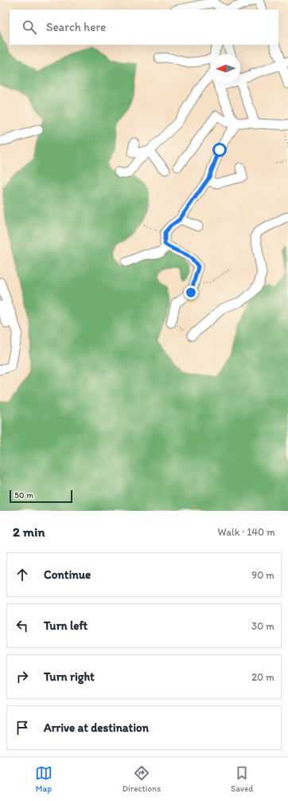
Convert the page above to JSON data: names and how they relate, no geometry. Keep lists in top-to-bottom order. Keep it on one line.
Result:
{"scale_bar":"50 m","north":"left","page":{"search":"Search here","scale":"50 m","heading":["2 min","Walk · 140 m"],"list":[["Continue","90 m"],["Turn left","30 m"],["Turn right","20 m"],"Arrive at destination"],"nav":["Map","Directions","Saved"]}}
